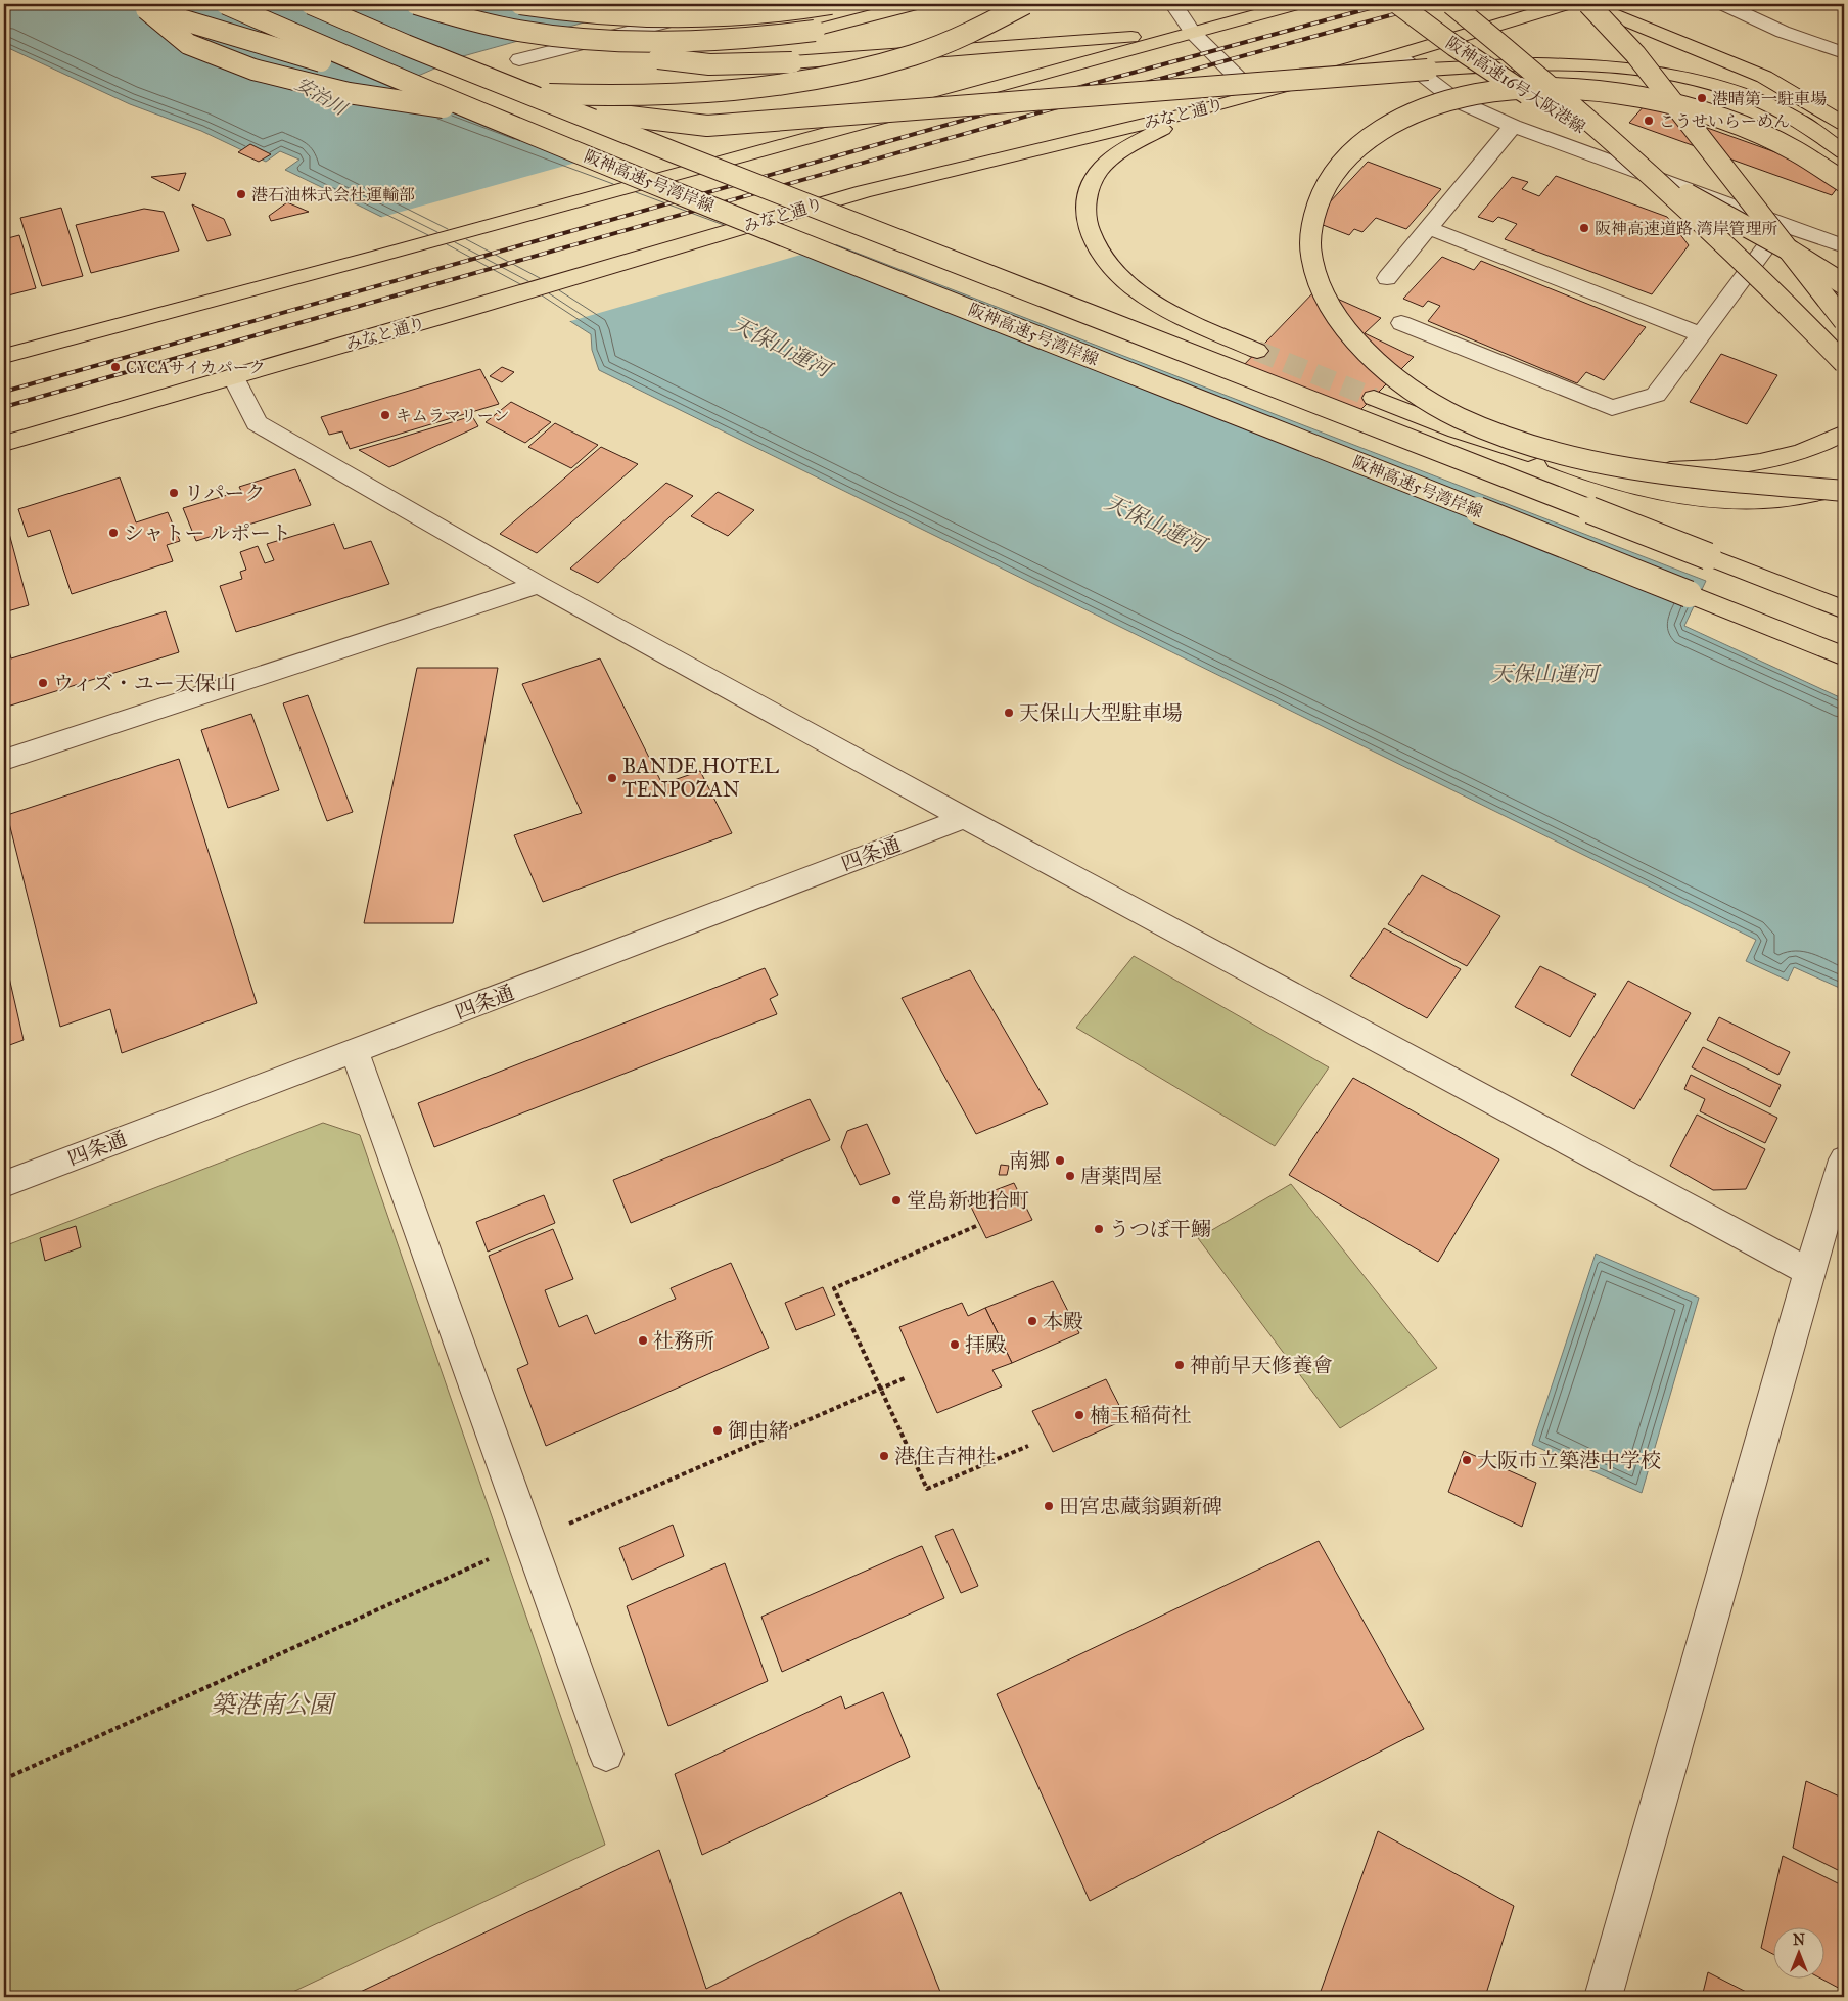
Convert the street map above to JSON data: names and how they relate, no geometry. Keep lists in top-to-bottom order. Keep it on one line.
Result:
{"streets":{"highway":["阪神高速16号大阪港線","みなと通り","阪神高速5号湾岸線"],"street":["四条通"]},"water":["安治川","天保山運河"],"parks":["築港南公園"],"places":["港晴第一駐車場","こうせいらーめん","港石油株式会社運輸部","阪神高速道路 湾岸管理所","CYCAサイカパーク","キムラマリーン","リパーク","シャトー ルポート","ウィズ・ユー天保山","天保山大型駐車場","BANDE HOTEL TENPOZAN","南郷","唐薬問屋","堂島新地拾町","うつぼ干鰯","本殿","社務所","拝殿","神前早天修養會","楠玉稲荷社","御由緒","港住吉神社","大阪市立築港中学校","田宮忠蔵翁顕新碑"],"north":"top"}
